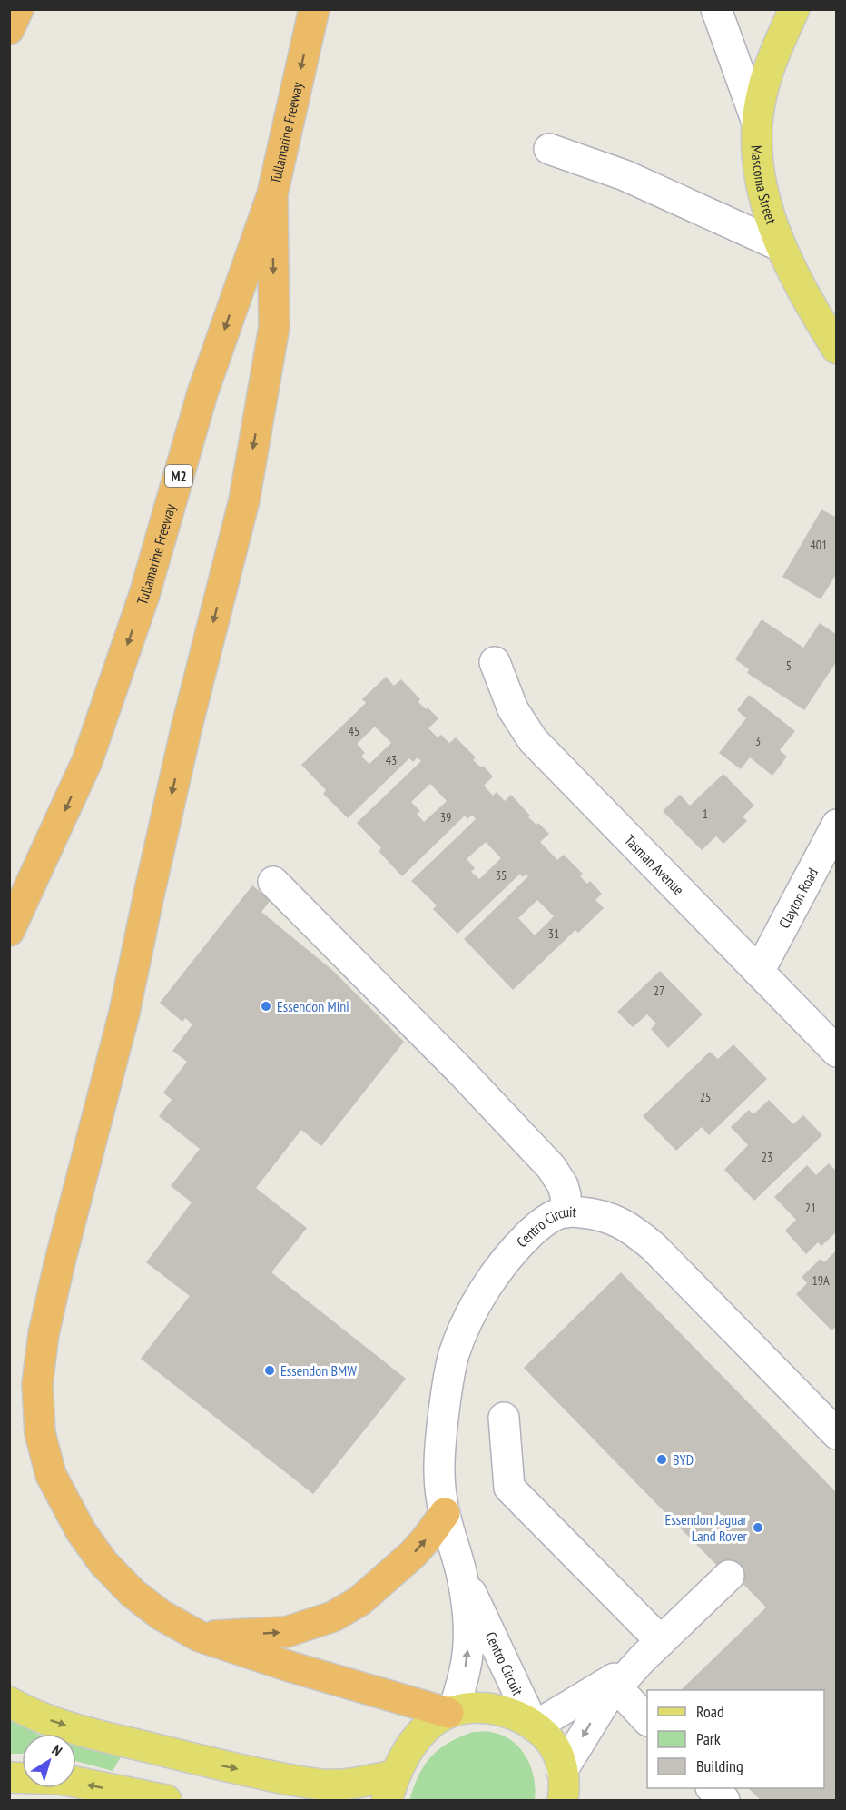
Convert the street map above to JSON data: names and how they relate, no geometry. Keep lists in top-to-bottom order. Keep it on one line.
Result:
{"streets":{"highway":["Tullamarine Freeway","M2"],"main road":["Mascoma Street"],"street":["Tasman Avenue","Clayton Road","Centro Circuit"]},"crossings":[["Tasman Avenue","Clayton Road"]],"places":["Essendon Mini","Essendon BMW","BYD","Essendon Jaguar Land Rover"],"house_numbers":["401","5","45","3","43","1","39","35","31","27","25","23","21","19A"],"legend":["Road","Park","Building"],"north":"top right"}
